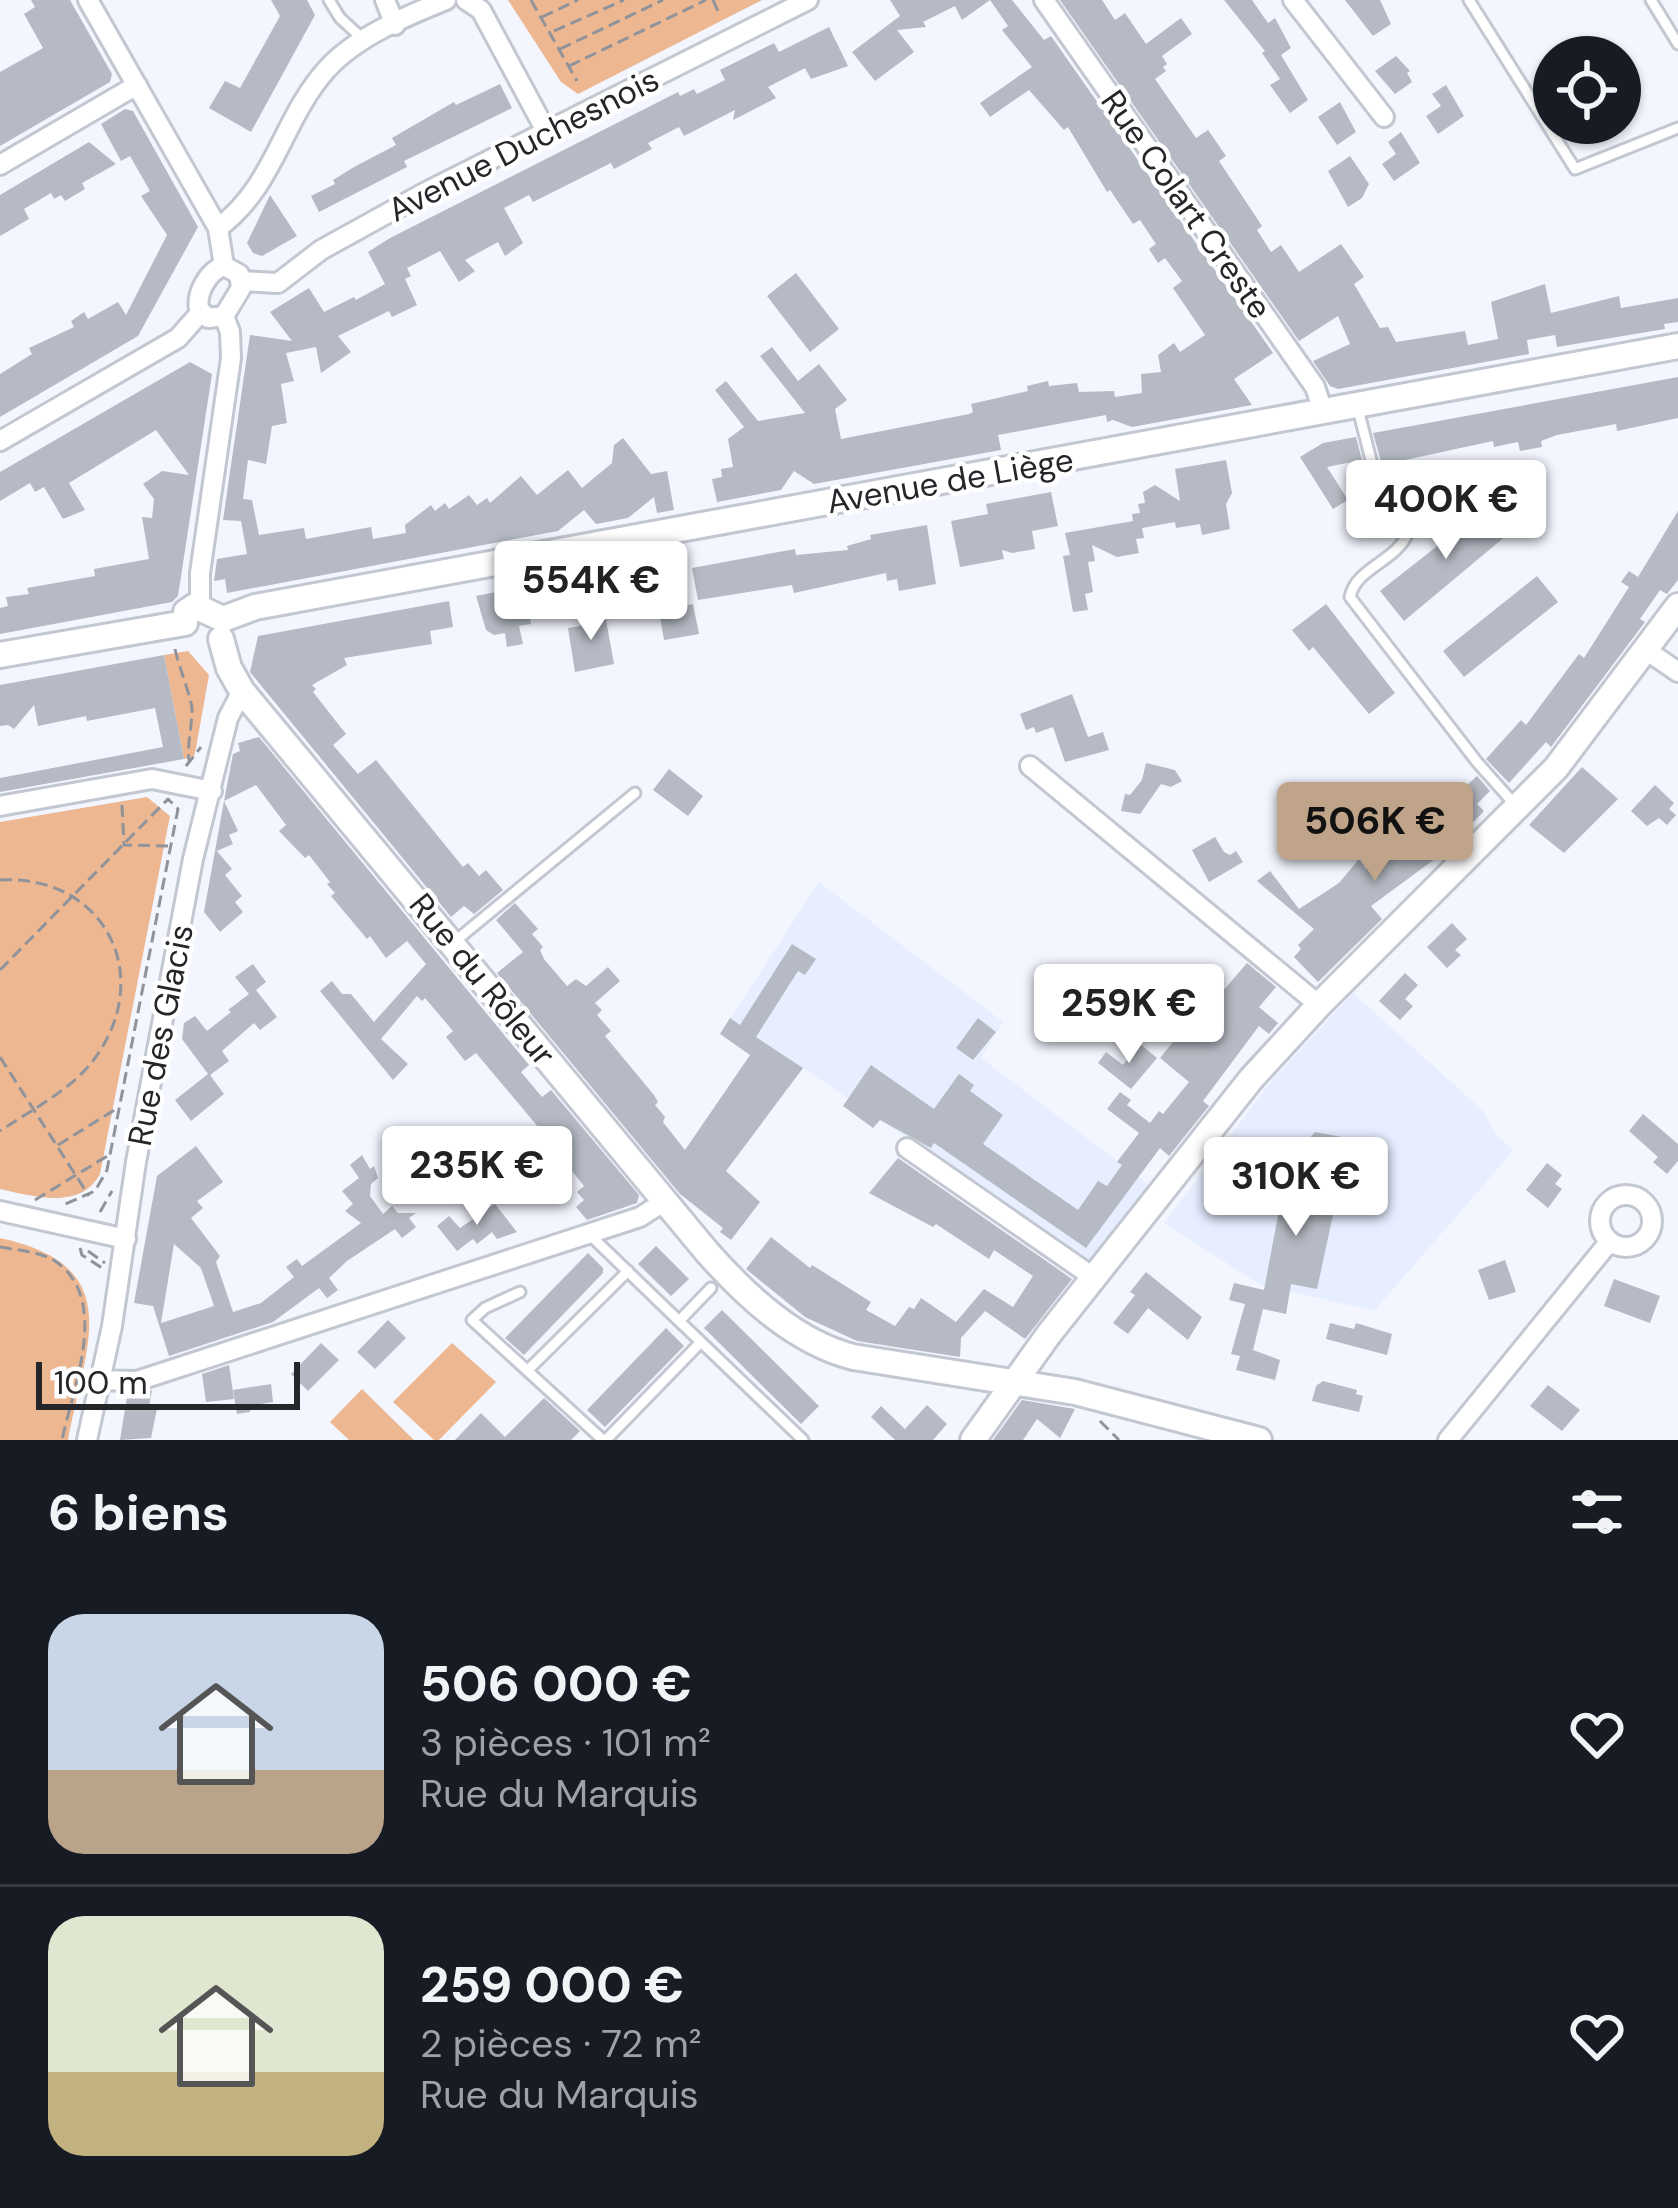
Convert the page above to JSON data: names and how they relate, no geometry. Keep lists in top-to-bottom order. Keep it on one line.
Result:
{"streets":{"main road":["Avenue de Liège","Rue du Rôleur"],"street":["Avenue Duchesnois","Rue Colart Creste","Rue des Glacis"]},"crossings":[["Rue Colart Creste","Avenue de Liège"],["Rue du Rôleur","Rue des Glacis"]],"scale_bar":"100 m","page":{"price":["400K €","554K €","506K €","259K €","235K €","310K €"],"scale":"100 m","heading":"6 biens","list":[{"name":"506 000 €","note":"3 pièces · 101 m² · Rue du Marquis"},{"name":"259 000 €","note":"2 pièces · 72 m² · Rue du Marquis"}]}}
